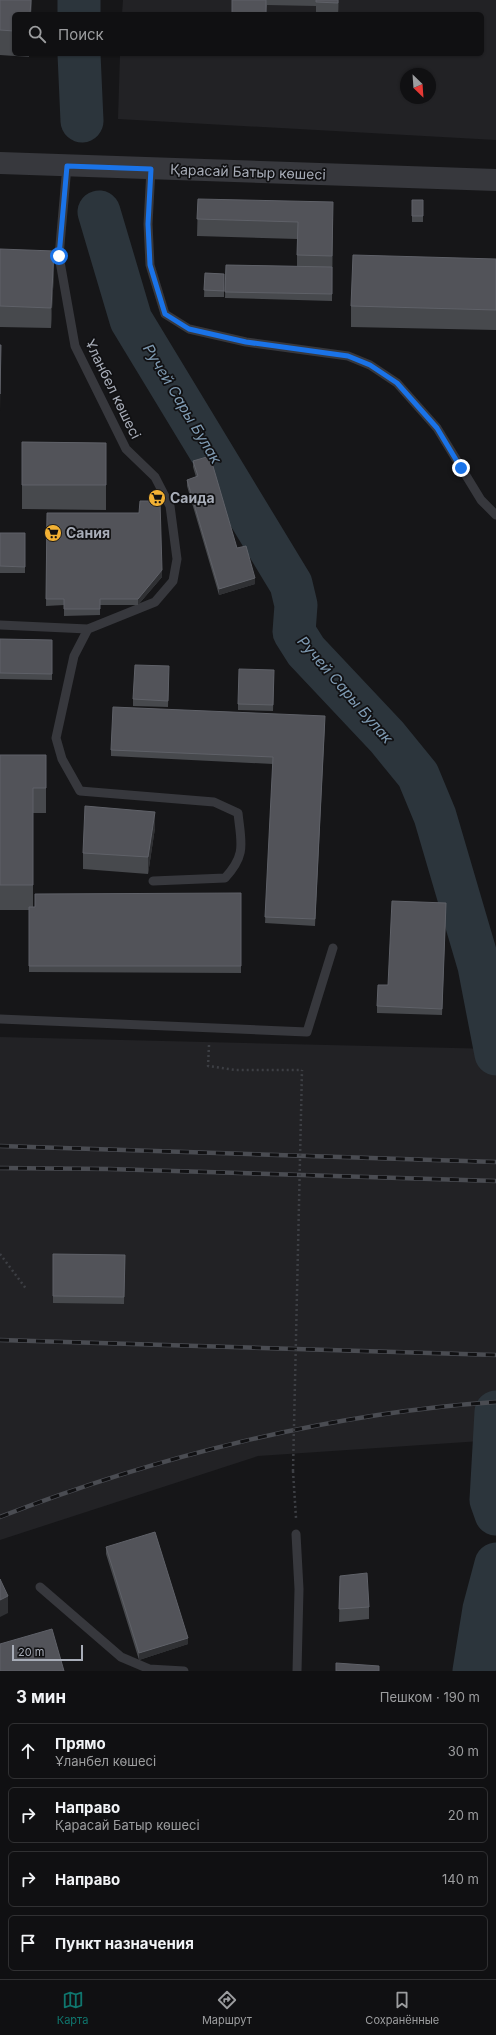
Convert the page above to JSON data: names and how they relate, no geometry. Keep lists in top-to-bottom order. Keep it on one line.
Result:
{"streets":{"street":["Қарасай Батыр көшесі"],"lane":["Ұланбел көшесі"]},"crossings":[["Қарасай Батыр көшесі","Ұланбел көшесі"]],"water":["Ручей Сары Булак"],"places":{"supermarket":["Саида","Сания"]},"scale_bar":"20 m","north":"bottom right","page":{"search":"Поиск","scale":"20 m","heading":["3 мин","Пешком · 190 m"],"list":[["Прямо","Ұланбел көшесі","30 m"],["Направо","Қарасай Батыр көшесі","20 m"],["Направо","140 m"],"Пункт назначения"],"nav":["Карта","Маршрут","Сохранённые"]}}
